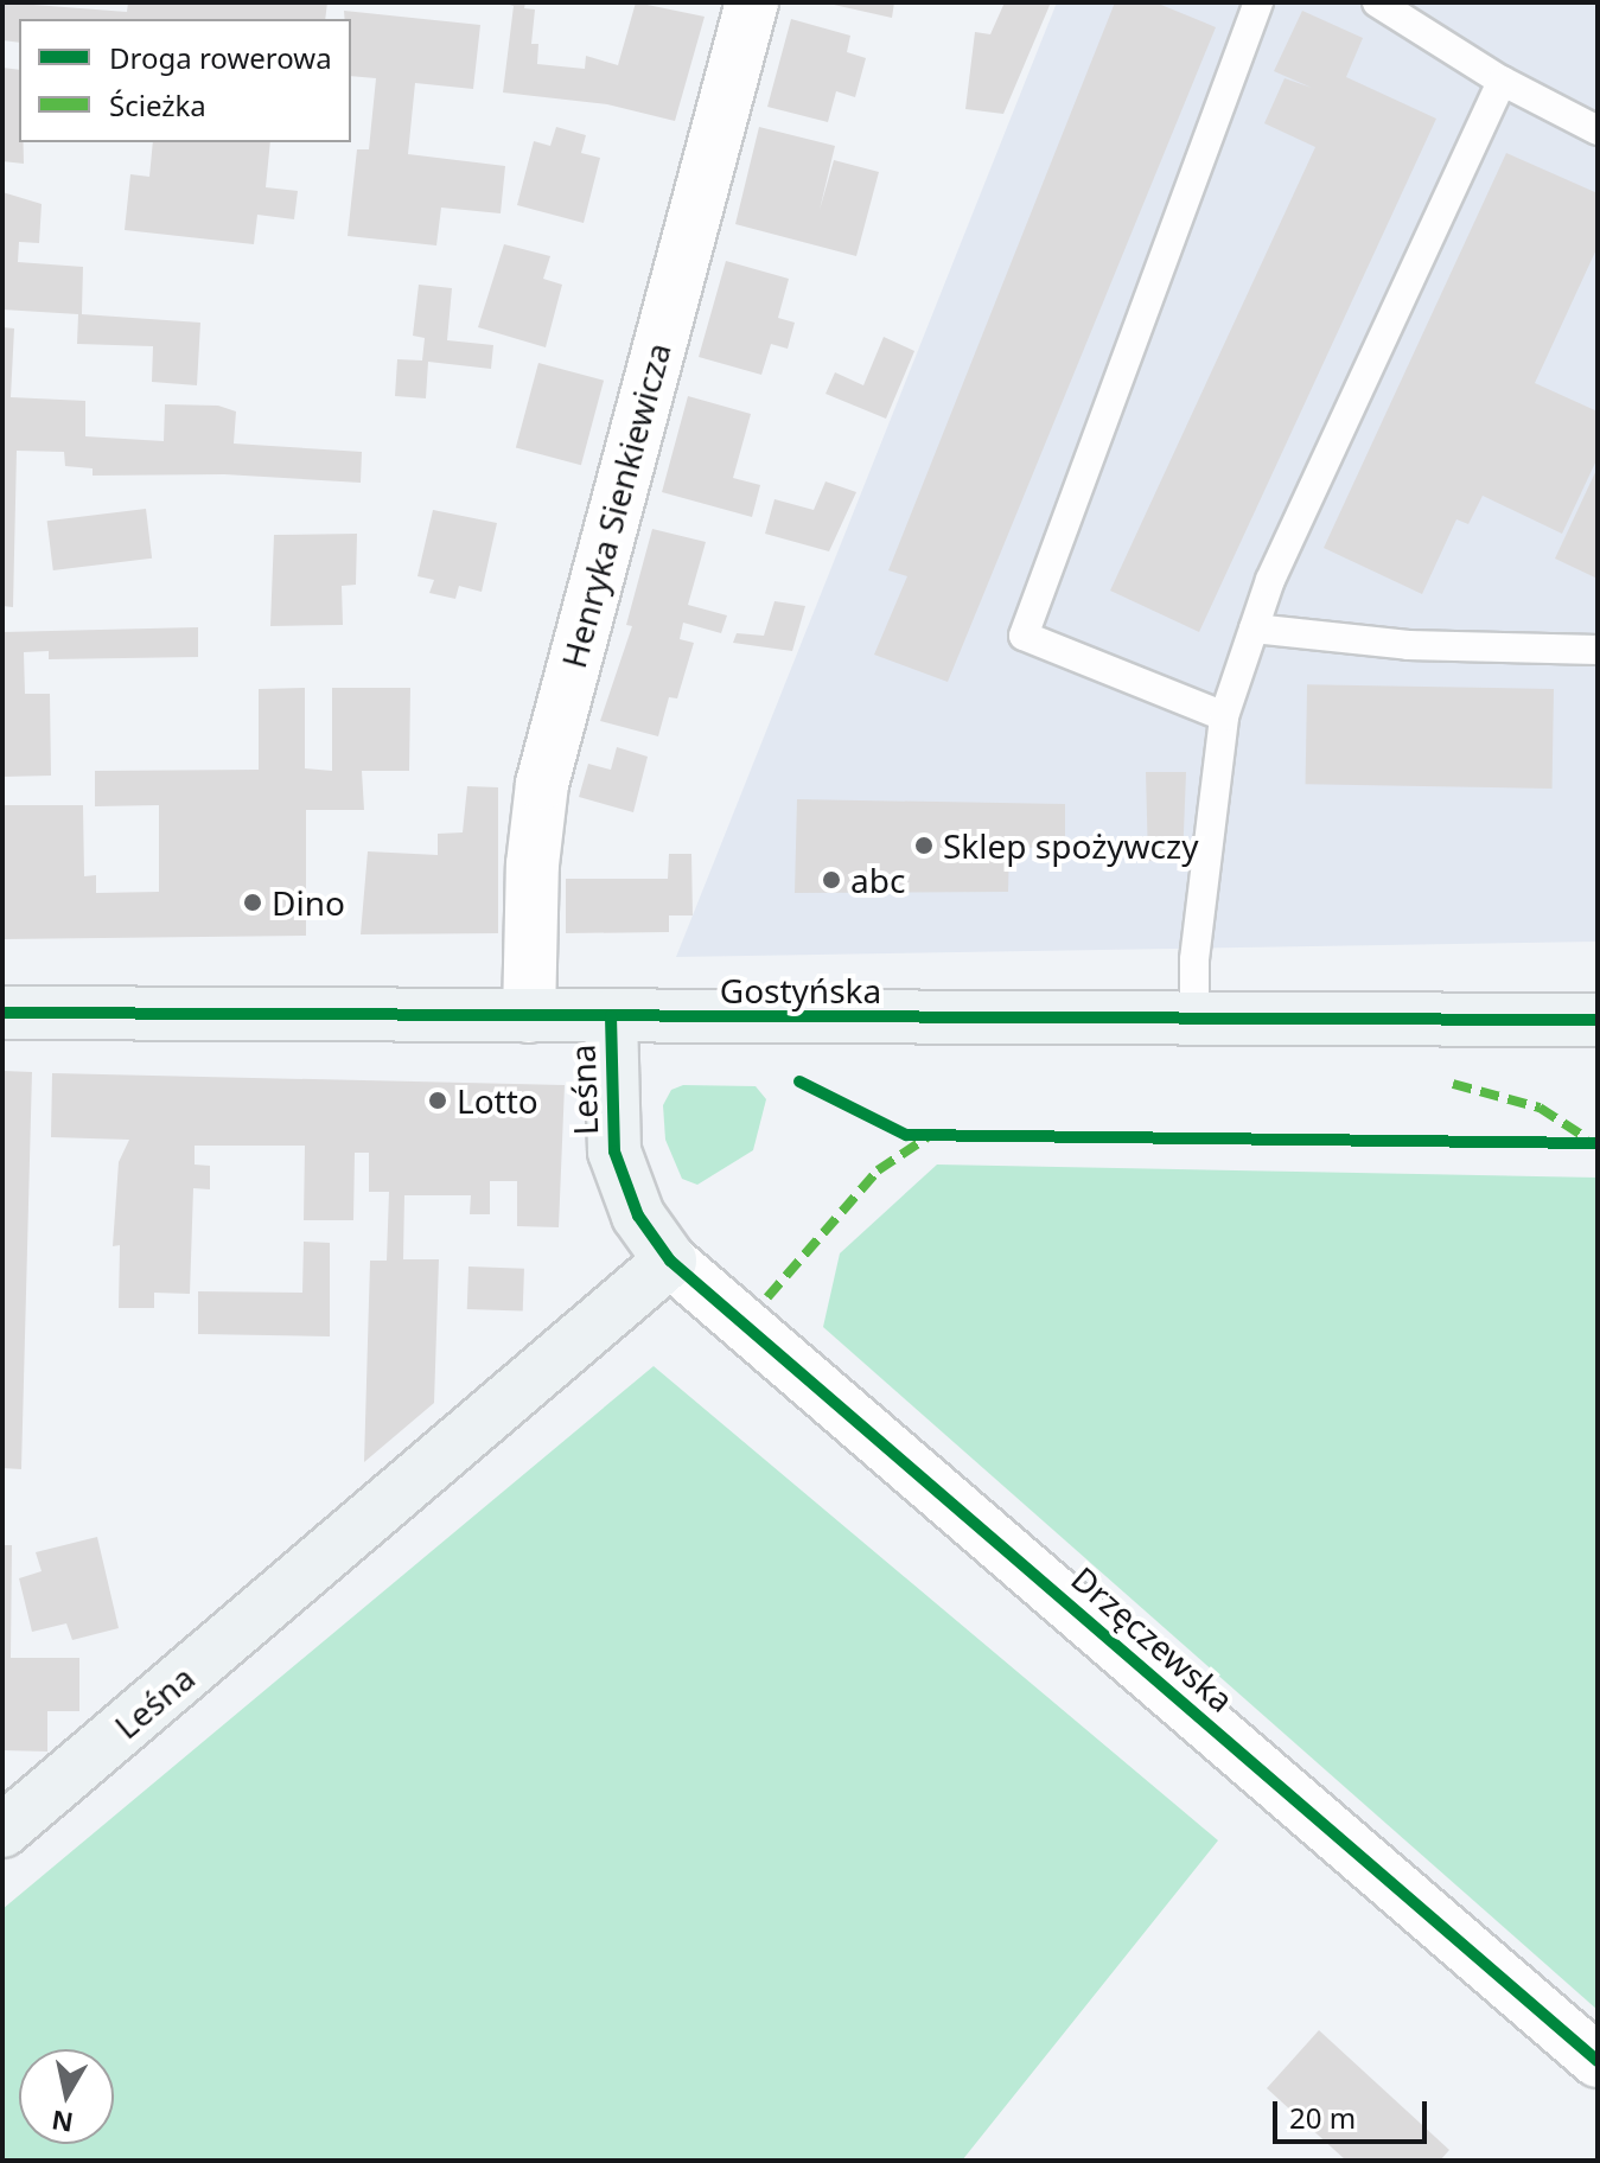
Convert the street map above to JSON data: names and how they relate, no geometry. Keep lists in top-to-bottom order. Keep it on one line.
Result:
{"streets":{"street":["Henryka Sienkiewicza","Gostyńska","Leśna","Drzęczewska"]},"crossings":[["Henryka Sienkiewicza","Gostyńska"],["Gostyńska","Leśna"],["Leśna","Drzęczewska"]],"places":["Sklep spożywczy","abc","Dino","Lotto"],"legend":["Droga rowerowa","Ścieżka"],"scale_bar":"20 m","north":"bottom"}
